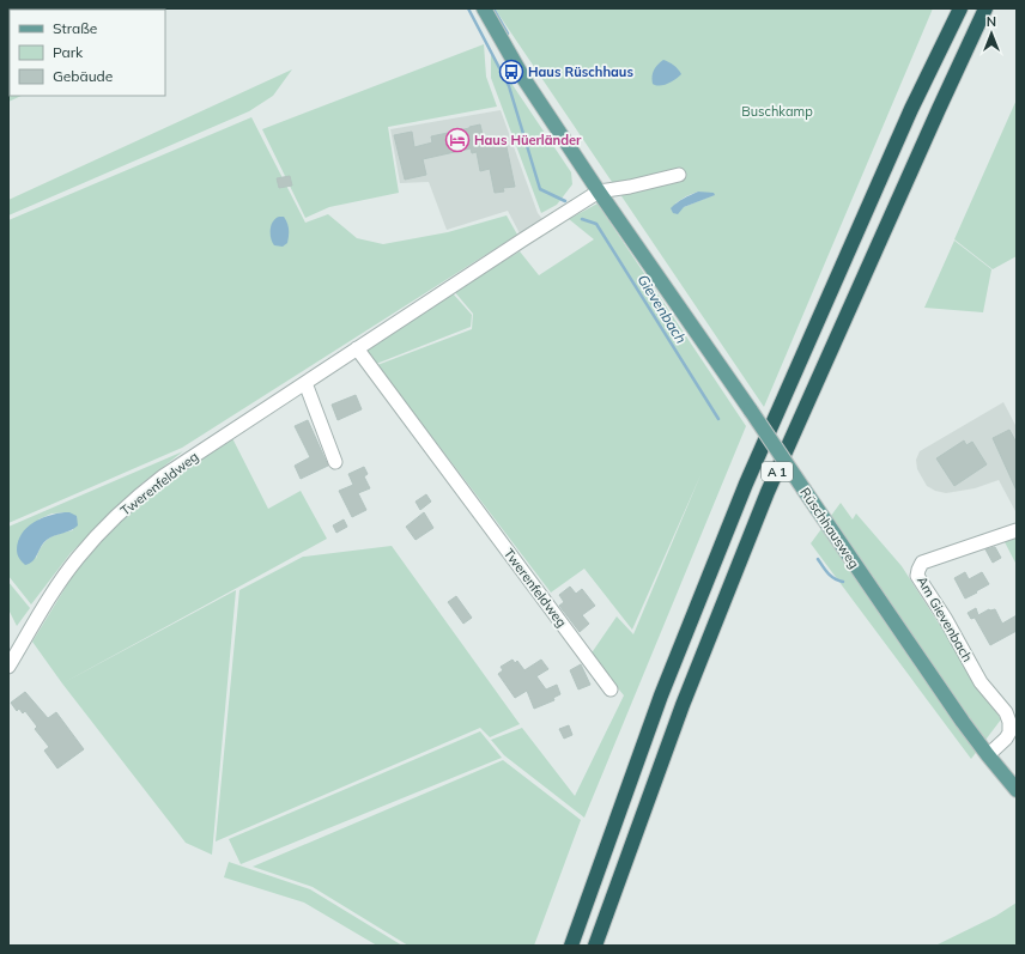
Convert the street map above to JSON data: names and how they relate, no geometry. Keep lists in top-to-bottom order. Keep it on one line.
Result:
{"streets":{"highway":["A 1"],"main road":["Rüschhausweg"],"street":["Twerenfeldweg","Am Gievenbach"]},"crossings":[["Twerenfeldweg","Rüschhausweg"],["Rüschhausweg","Am Gievenbach"]],"water":["Gievenbach"],"parks":["Buschkamp"],"places":{"bus stop":["Haus Rüschhaus"],"hotel":["Haus Hüerländer"]},"legend":["Straße","Park","Gebäude"],"north":"top"}
